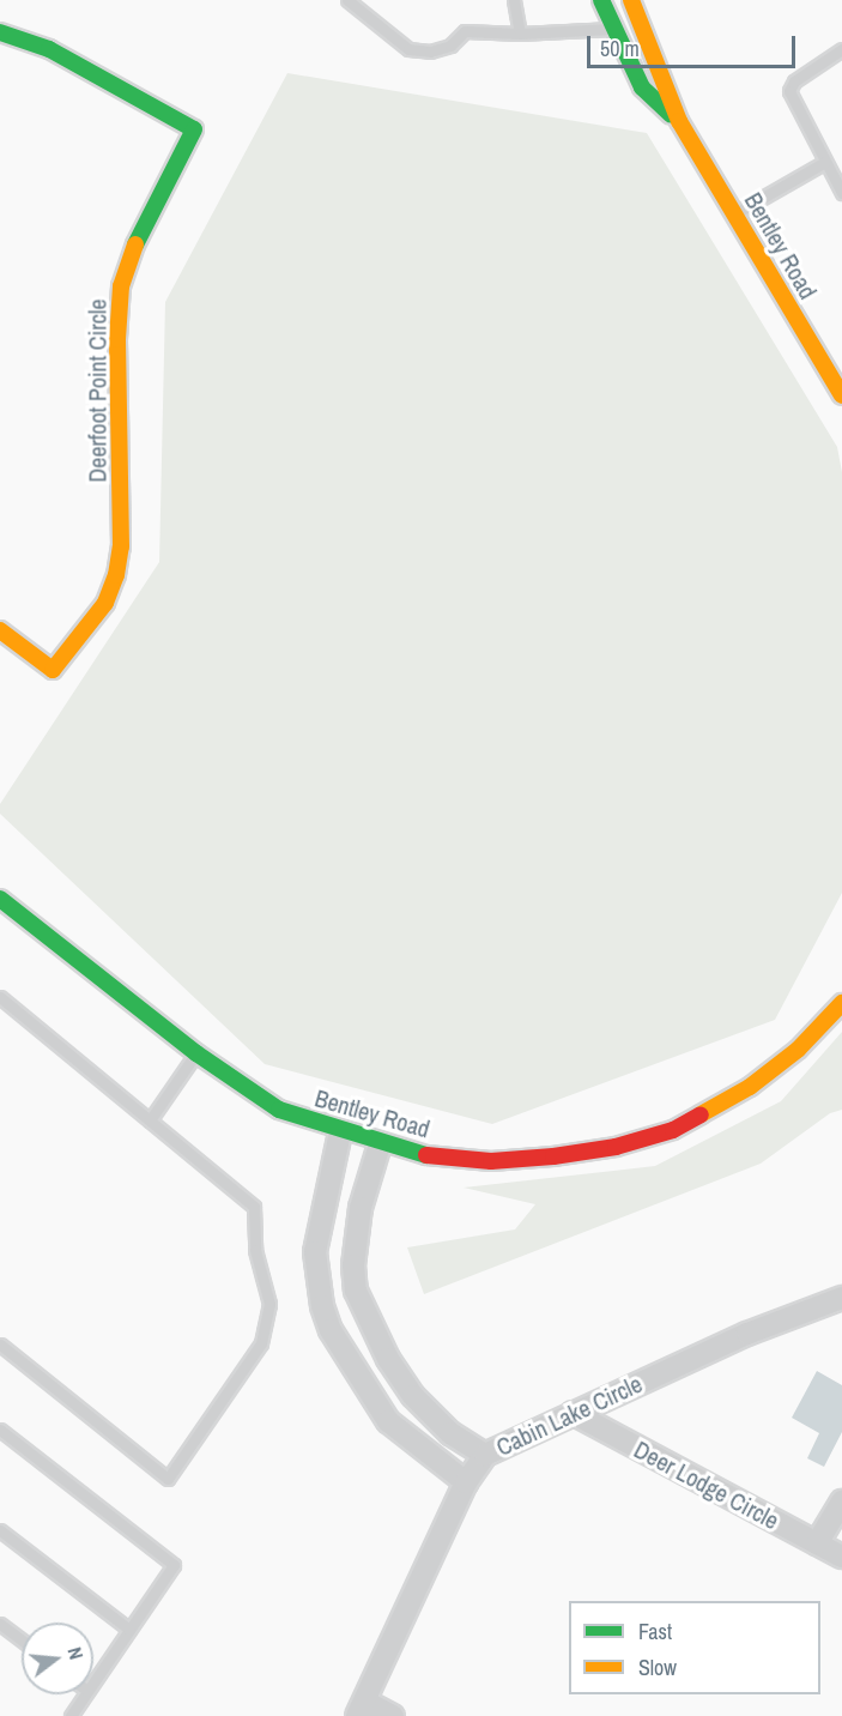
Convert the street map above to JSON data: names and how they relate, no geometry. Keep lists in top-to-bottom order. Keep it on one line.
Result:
{"streets":{"street":["Bentley Road","Deerfoot Point Circle","Cabin Lake Circle","Deer Lodge Circle"]},"crossings":[["Cabin Lake Circle","Deer Lodge Circle"]],"legend":["Fast","Slow"],"scale_bar":"50 m","north":"right"}
